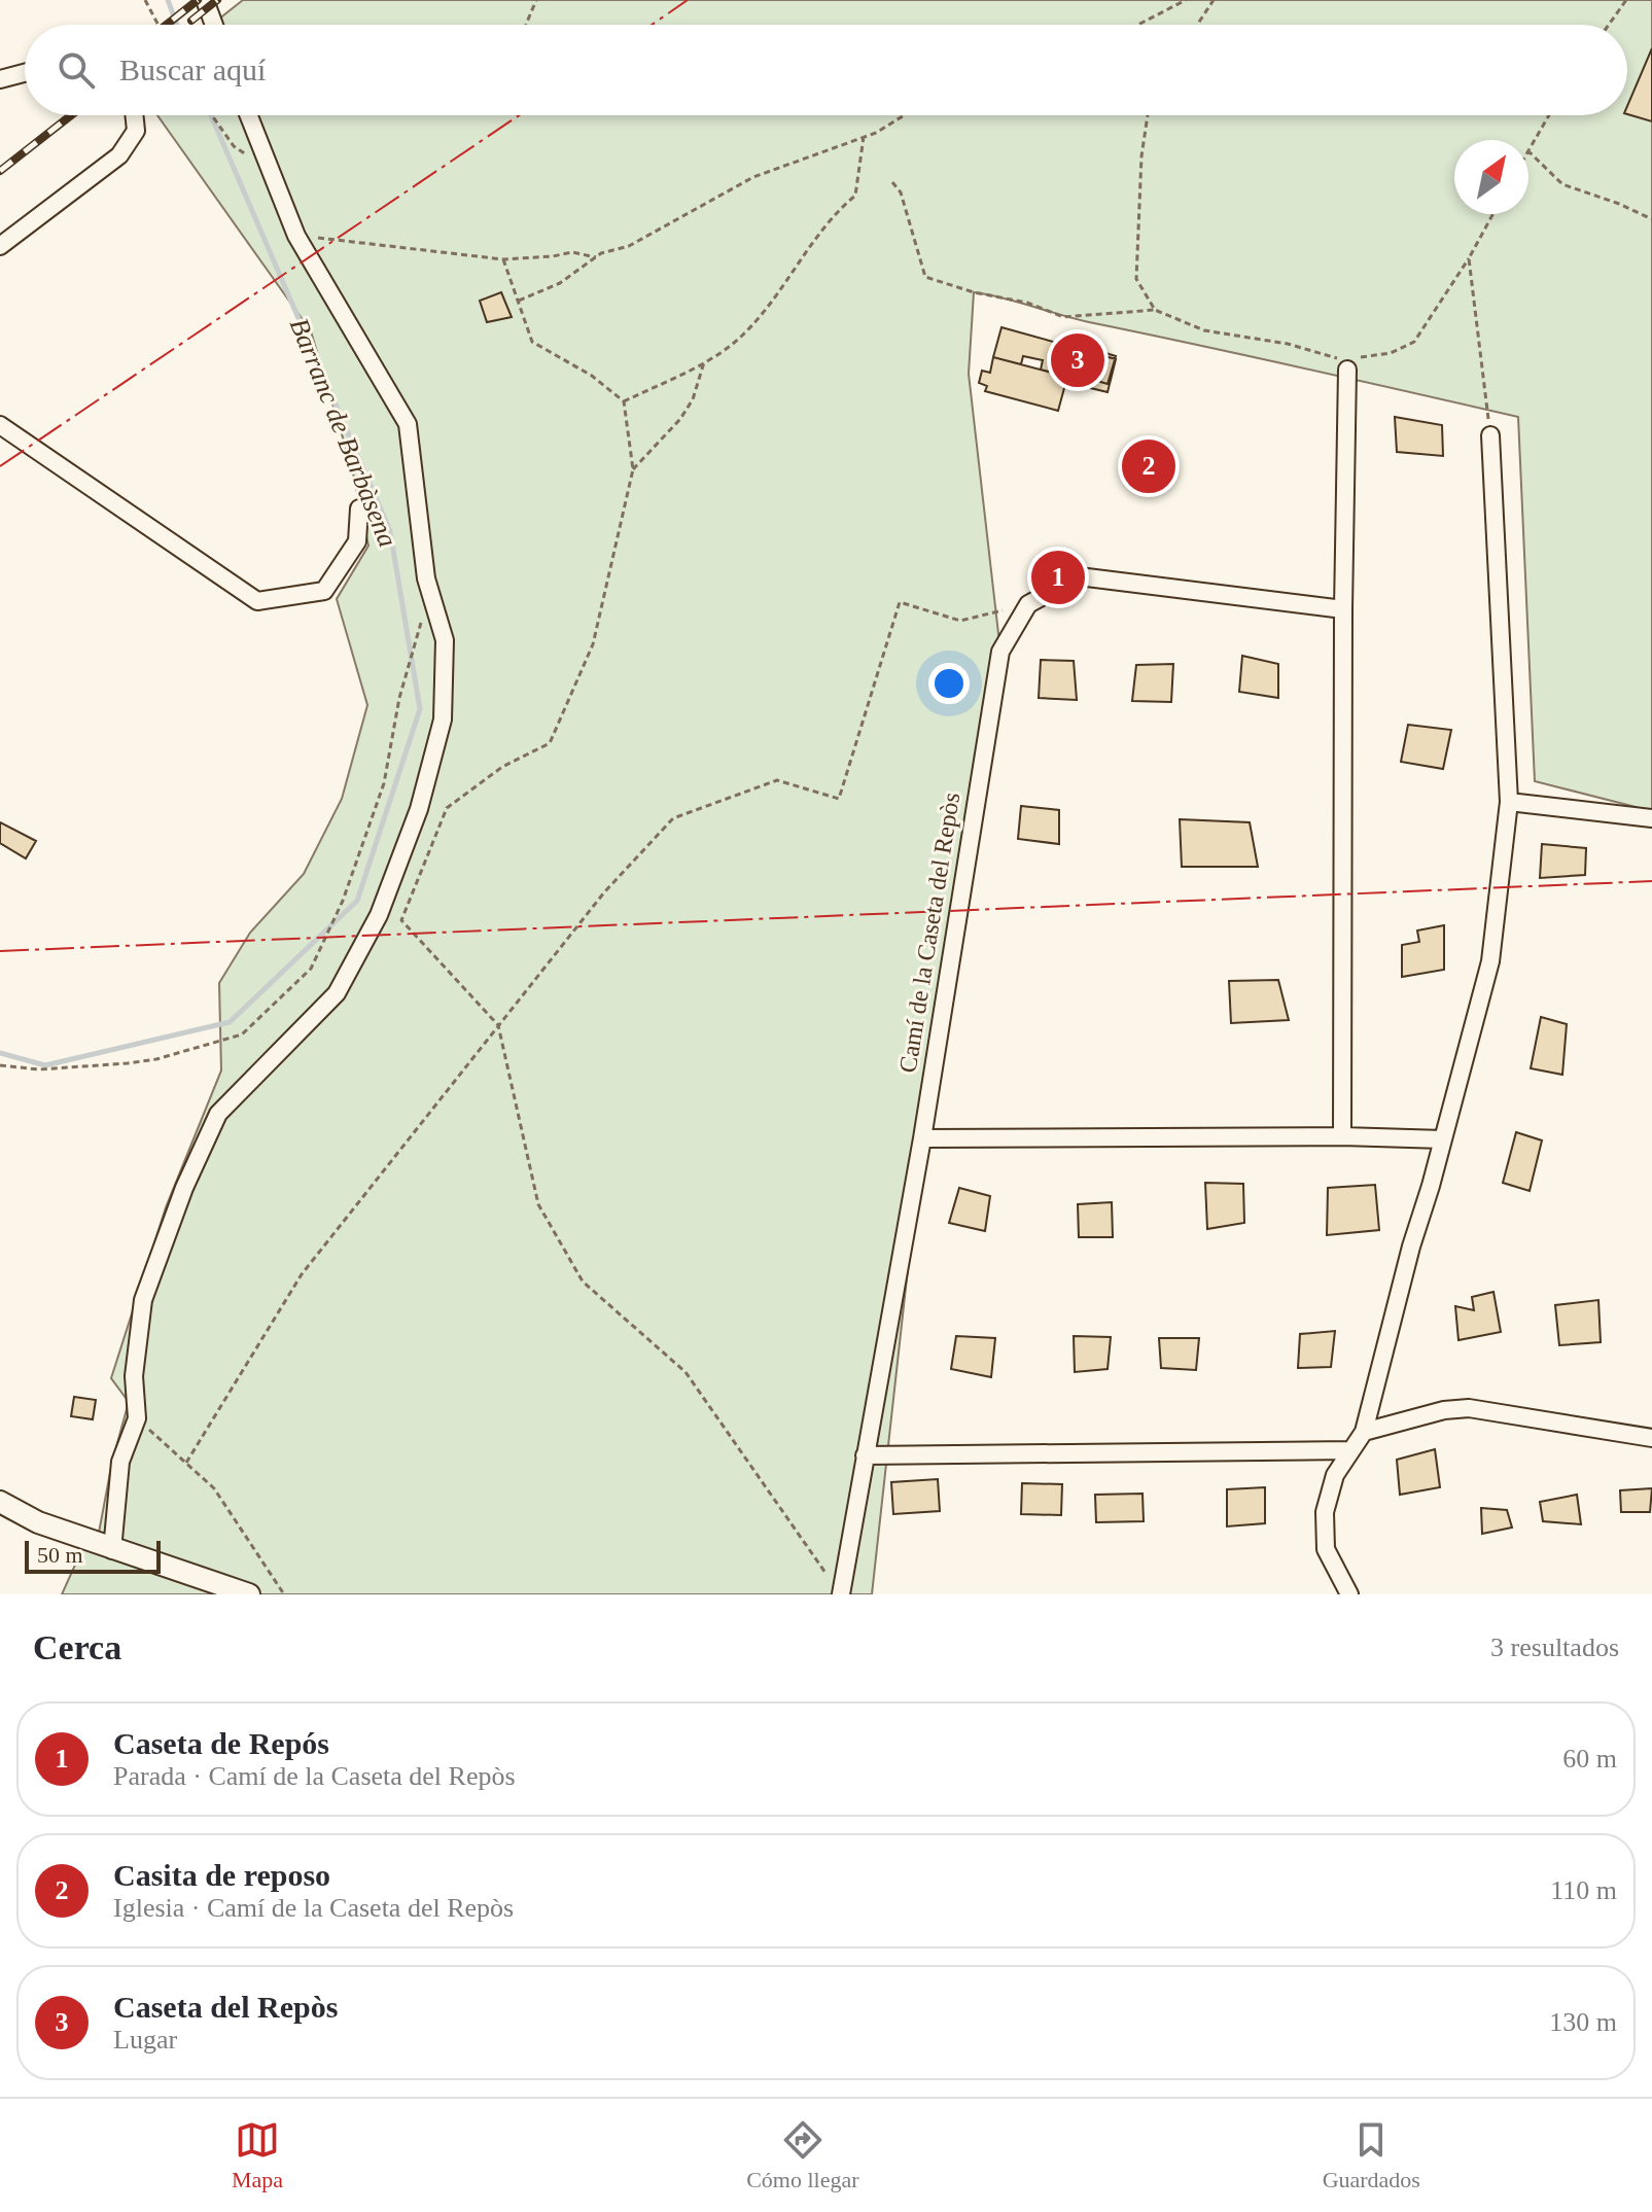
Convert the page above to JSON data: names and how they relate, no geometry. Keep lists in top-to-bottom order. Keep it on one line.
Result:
{"streets":{"street":["Camí de la Caseta del Repòs"]},"water":["Barranc de Barbàsena"],"scale_bar":"50 m","north":"top right","page":{"search":"Buscar aquí","pins":["3","2","1"],"scale":"50 m","heading":["Cerca","3 resultados"],"list":[{"mark":"1","name":"Caseta de Repós","note":"Parada · Camí de la Caseta del Repòs","value":"60 m"},{"mark":"2","name":"Casita de reposo","note":"Iglesia · Camí de la Caseta del Repòs","value":"110 m"},{"mark":"3","name":"Caseta del Repòs","note":"Lugar","value":"130 m"}],"nav":["Mapa","Cómo llegar","Guardados"]}}
